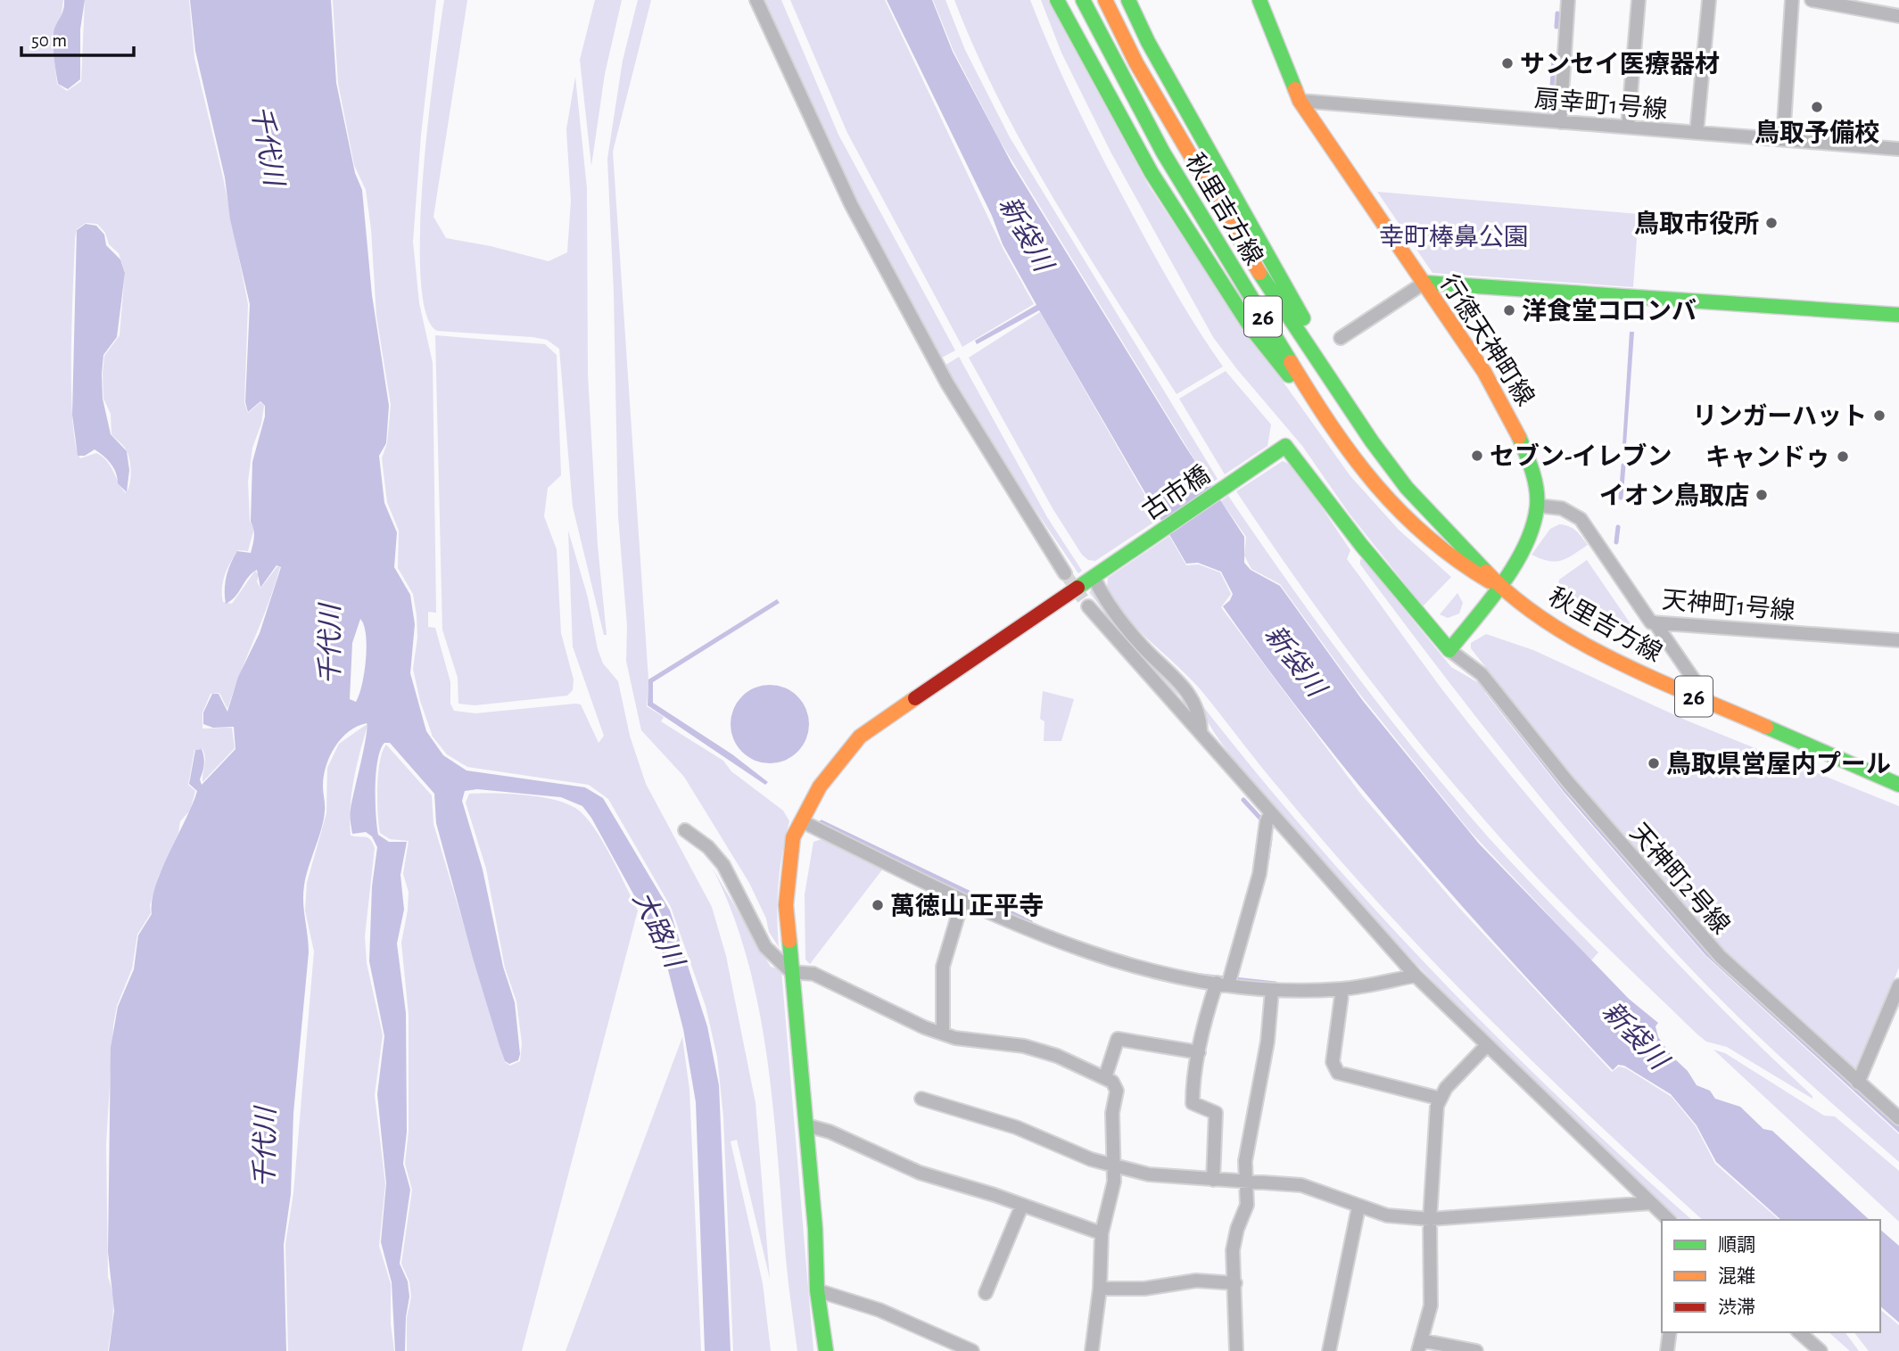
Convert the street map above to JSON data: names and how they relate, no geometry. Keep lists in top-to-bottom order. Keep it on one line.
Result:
{"streets":{"main road":["秋里吉方線","26","行徳天神町線","古市橋"],"street":["扇幸町1号線","天神町1号線","天神町2号線"]},"crossings":[["扇幸町1号線","行徳天神町線"],["秋里吉方線","行徳天神町線"],["行徳天神町線","古市橋"],["行徳天神町線","天神町1号線"],["行徳天神町線","天神町2号線"],["古市橋","天神町2号線"]],"water":["千代川","新袋川","大路川"],"parks":["幸町棒鼻公園"],"places":["サンセイ医療器材","鳥取予備校","鳥取市役所","洋食堂コロンバ","リンガーハット","セブン-イレブン","キャンドゥ","イオン鳥取店","鳥取県営屋内プール","萬徳山 正平寺"],"legend":["順調","混雑","渋滞"],"scale_bar":"50 m"}
